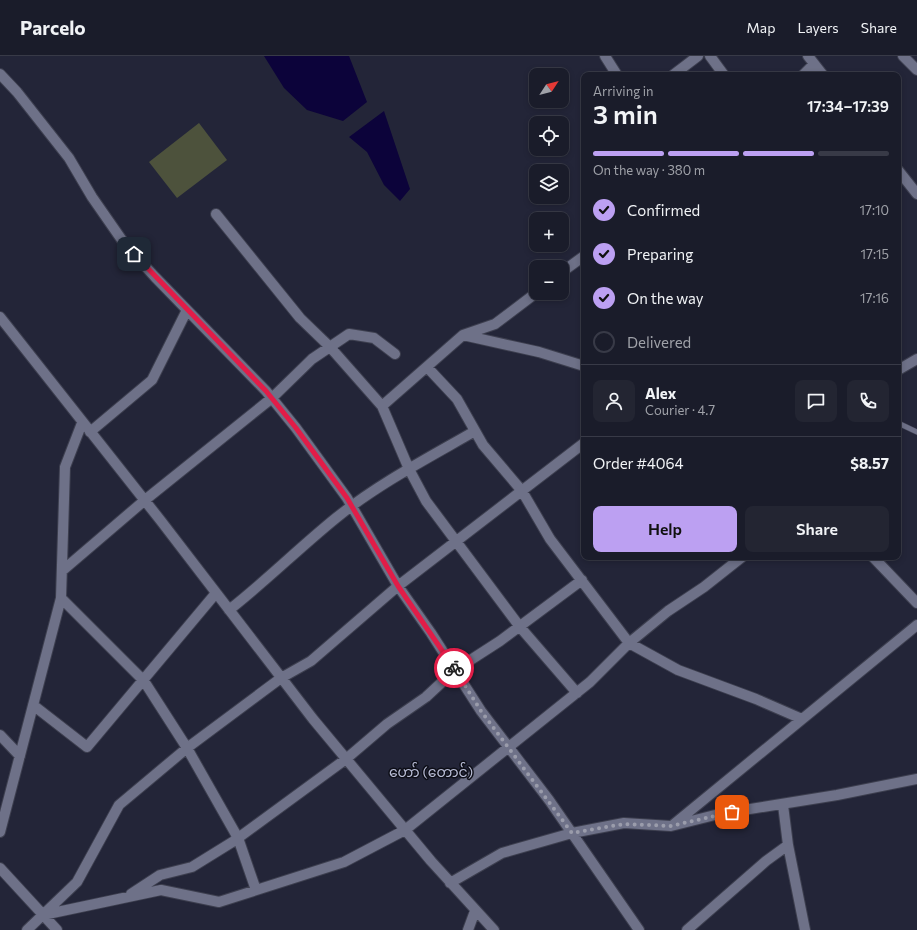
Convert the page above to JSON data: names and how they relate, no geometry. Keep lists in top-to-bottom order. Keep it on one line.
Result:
{"districts":["ဟော် (တောင်)"],"north":"top right","page":{"header":"Parcelo","nav":["Map","Layers","Share"],"map_buttons":["+","−"],"heading":["3 min","Arriving in","17:34–17:39"],"panel":["Alex","Courier · 4.7","Order #4064","$8.57"],"bar":"On the way · 380 m","list":[["Confirmed","17:10"],["Preparing","17:15"],["On the way","17:16"],"Delivered"],"buttons":["Help","Share"]}}
